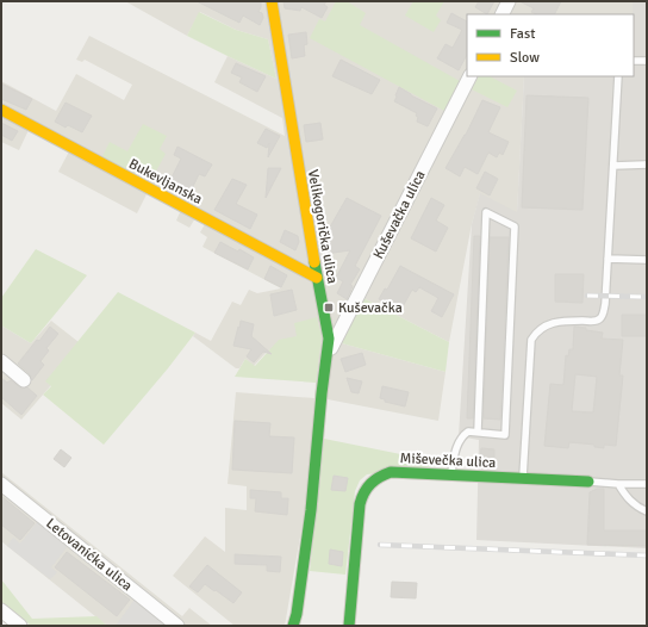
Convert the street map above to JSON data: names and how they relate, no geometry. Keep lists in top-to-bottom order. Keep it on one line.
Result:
{"streets":{"street":["Bukevljanska","Kuševačka ulica","Velikogorička ulica","Miševečka ulica","Letovanićka ulica"]},"crossings":[["Bukevljanska","Velikogorička ulica"],["Kuševačka ulica","Velikogorička ulica"]],"places":{"transit":["Kuševačka"]},"legend":["Fast","Slow"]}
